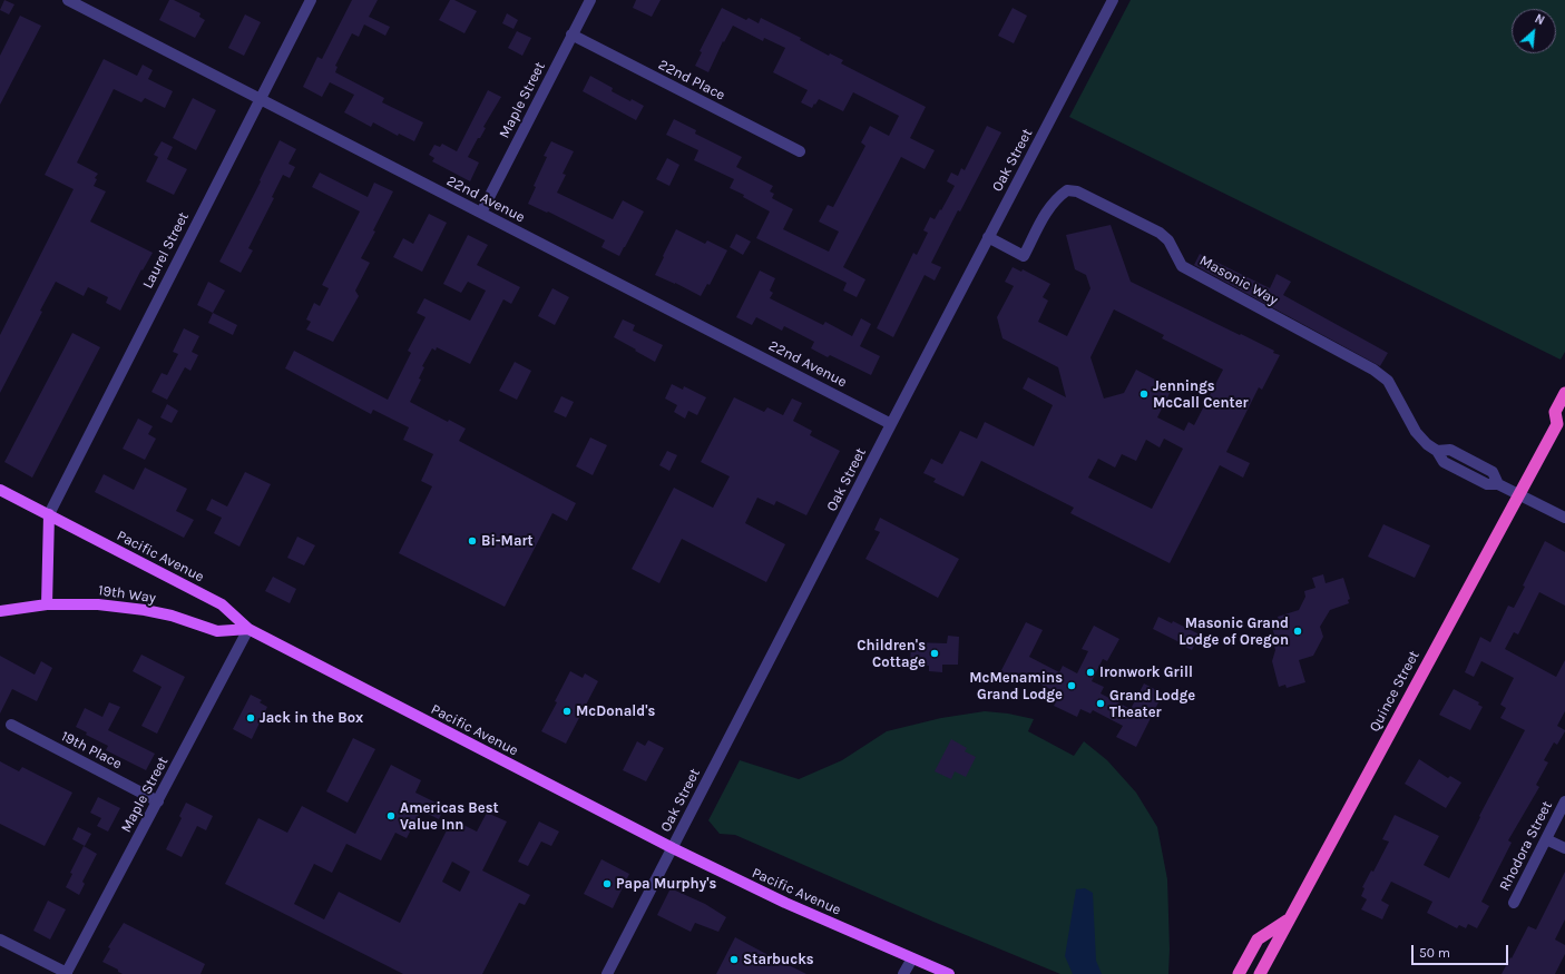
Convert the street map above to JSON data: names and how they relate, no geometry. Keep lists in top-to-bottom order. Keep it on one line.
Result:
{"streets":{"highway":["Quince Street"],"main road":["Pacific Avenue","19th Way"],"street":["22nd Place","Maple Street","Oak Street","22nd Avenue","Laurel Street","Masonic Way","19th Place","Rhodora Street"]},"crossings":[["22nd Place","Maple Street"],["Maple Street","22nd Avenue"],["Maple Street","Pacific Avenue"],["Maple Street","19th Way"],["Maple Street","19th Place"],["Oak Street","22nd Avenue"],["Oak Street","Masonic Way"],["Oak Street","Pacific Avenue"],["22nd Avenue","Laurel Street"],["Laurel Street","Pacific Avenue"],["Masonic Way","Quince Street"],["Pacific Avenue","19th Way"]],"places":["Jennings McCall Center","Bi-Mart","Masonic Grand Lodge of Oregon","Children's Cottage","Ironwork Grill","McMenamins Grand Lodge","Grand Lodge Theater","McDonald's","Jack in the Box","Americas Best Value Inn","Papa Murphy's","Starbucks"],"scale_bar":"50 m","north":"top right"}
